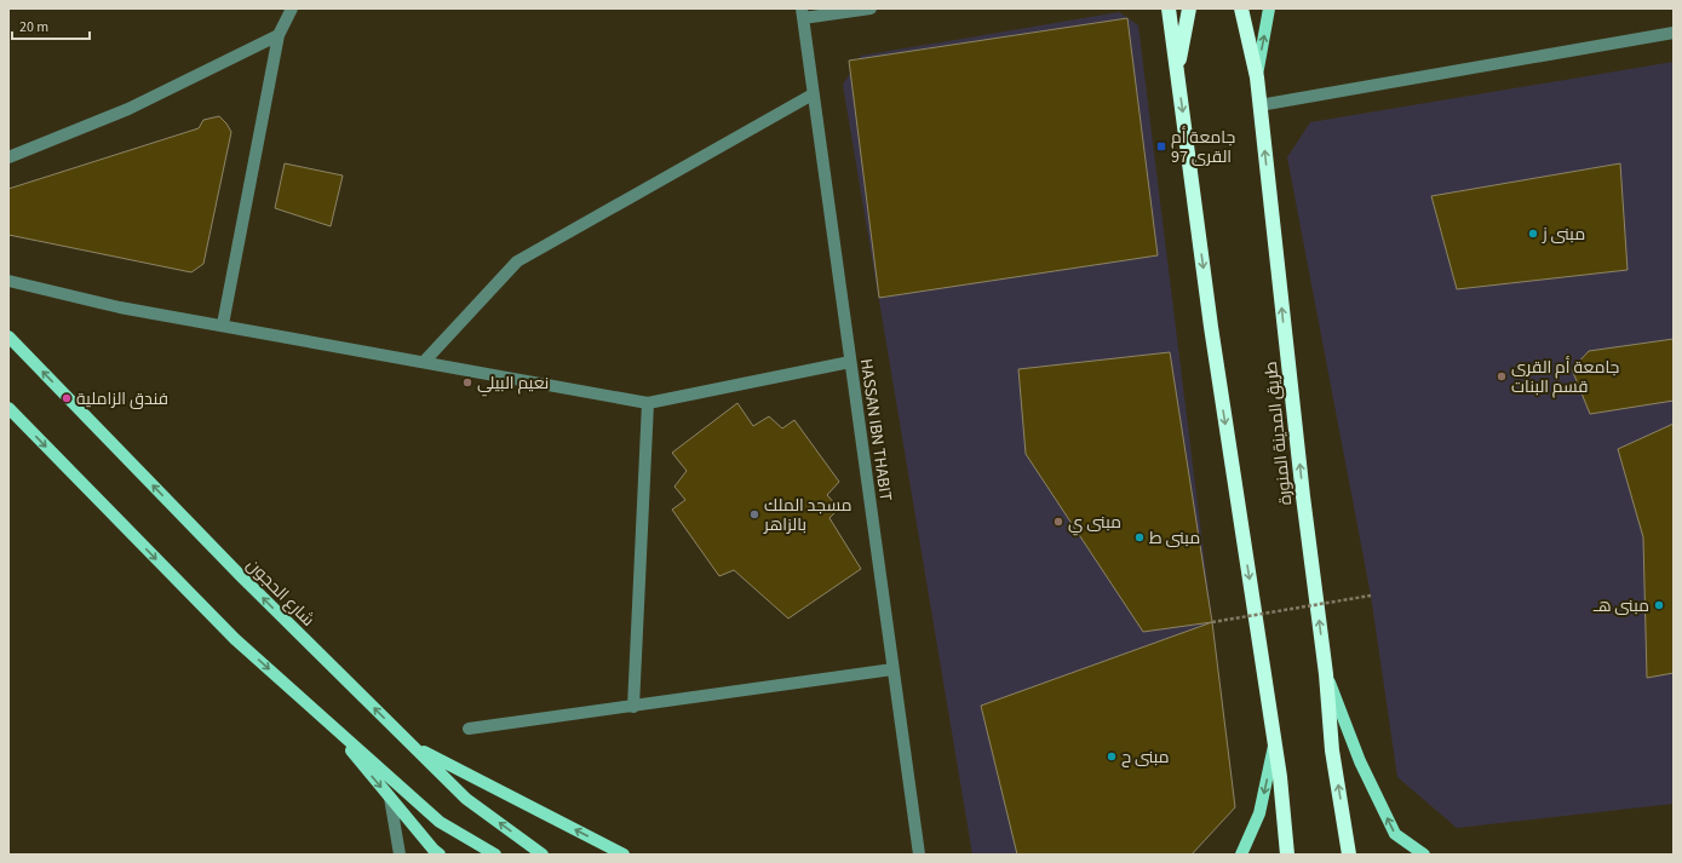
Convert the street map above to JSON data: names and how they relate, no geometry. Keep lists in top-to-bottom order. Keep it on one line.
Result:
{"streets":{"highway":["طريق المدينة المنورة"],"main road":["شارع الحجون"],"street":["HASSAN IBN THABIT"]},"places":{"transit":["جامعة أم القرى 97"],"other":["مبنى ز","جامعة أم القرى قسم البنات","نعيم البيلي","فندق الزاملية","مسجد الملك بالزاهر","مبنى ي","مبنى ط","مبنى هـ","مبنى ح"]},"scale_bar":"20 m"}
